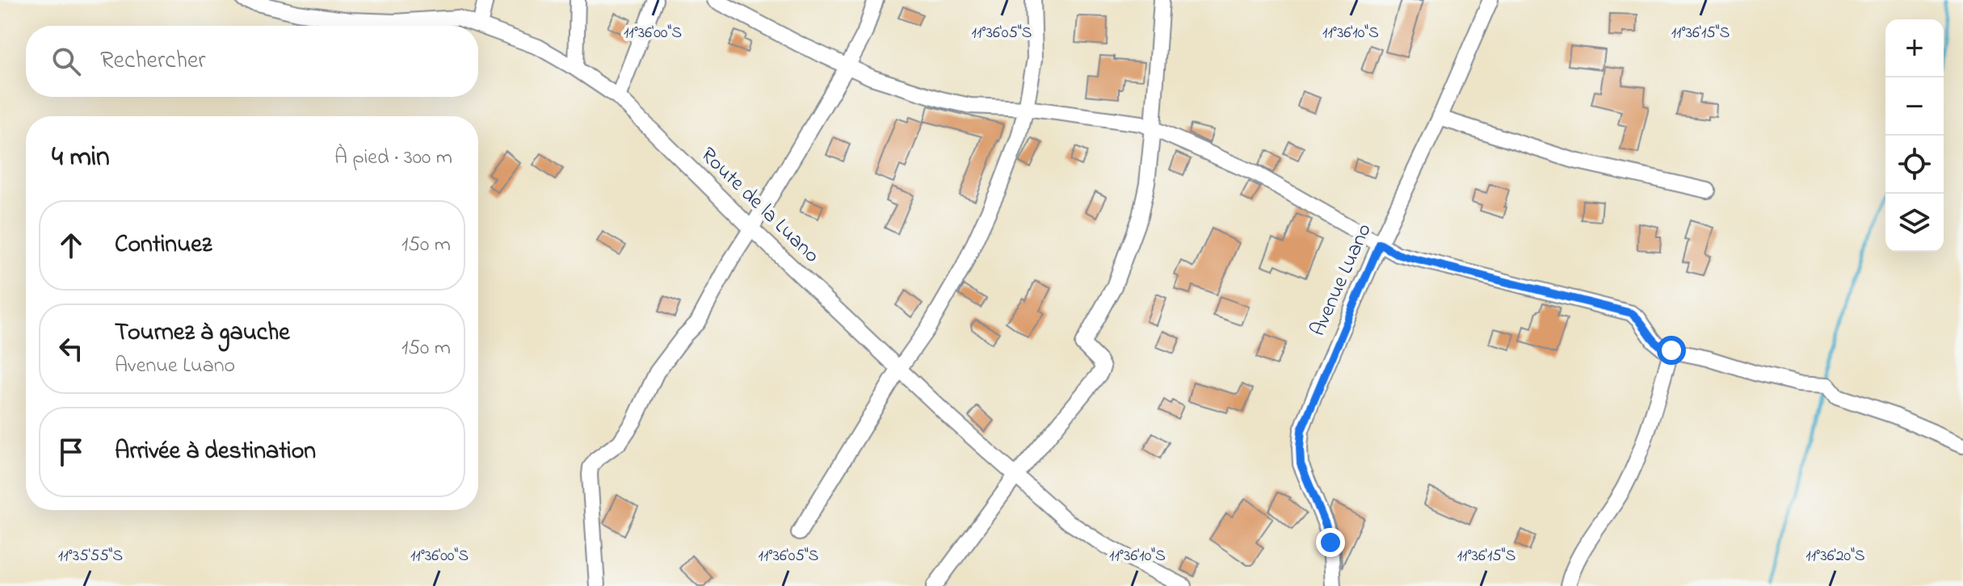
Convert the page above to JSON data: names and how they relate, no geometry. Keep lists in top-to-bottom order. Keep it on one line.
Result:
{"streets":{"street":["Route de la Luano","Avenue Luano"]},"page":{"map_buttons":["+","−"],"search":"Rechercher","heading":["4 min","À pied · 300 m"],"list":[["Continuez","150 m"],["Tournez à gauche","Avenue Luano","150 m"],"Arrivée à destination"]},"coordinates":["11°36'00\"S","11°36'05\"S","11°36'10\"S","11°36'15\"S","11°35'55\"S","11°36'20\"S"]}
